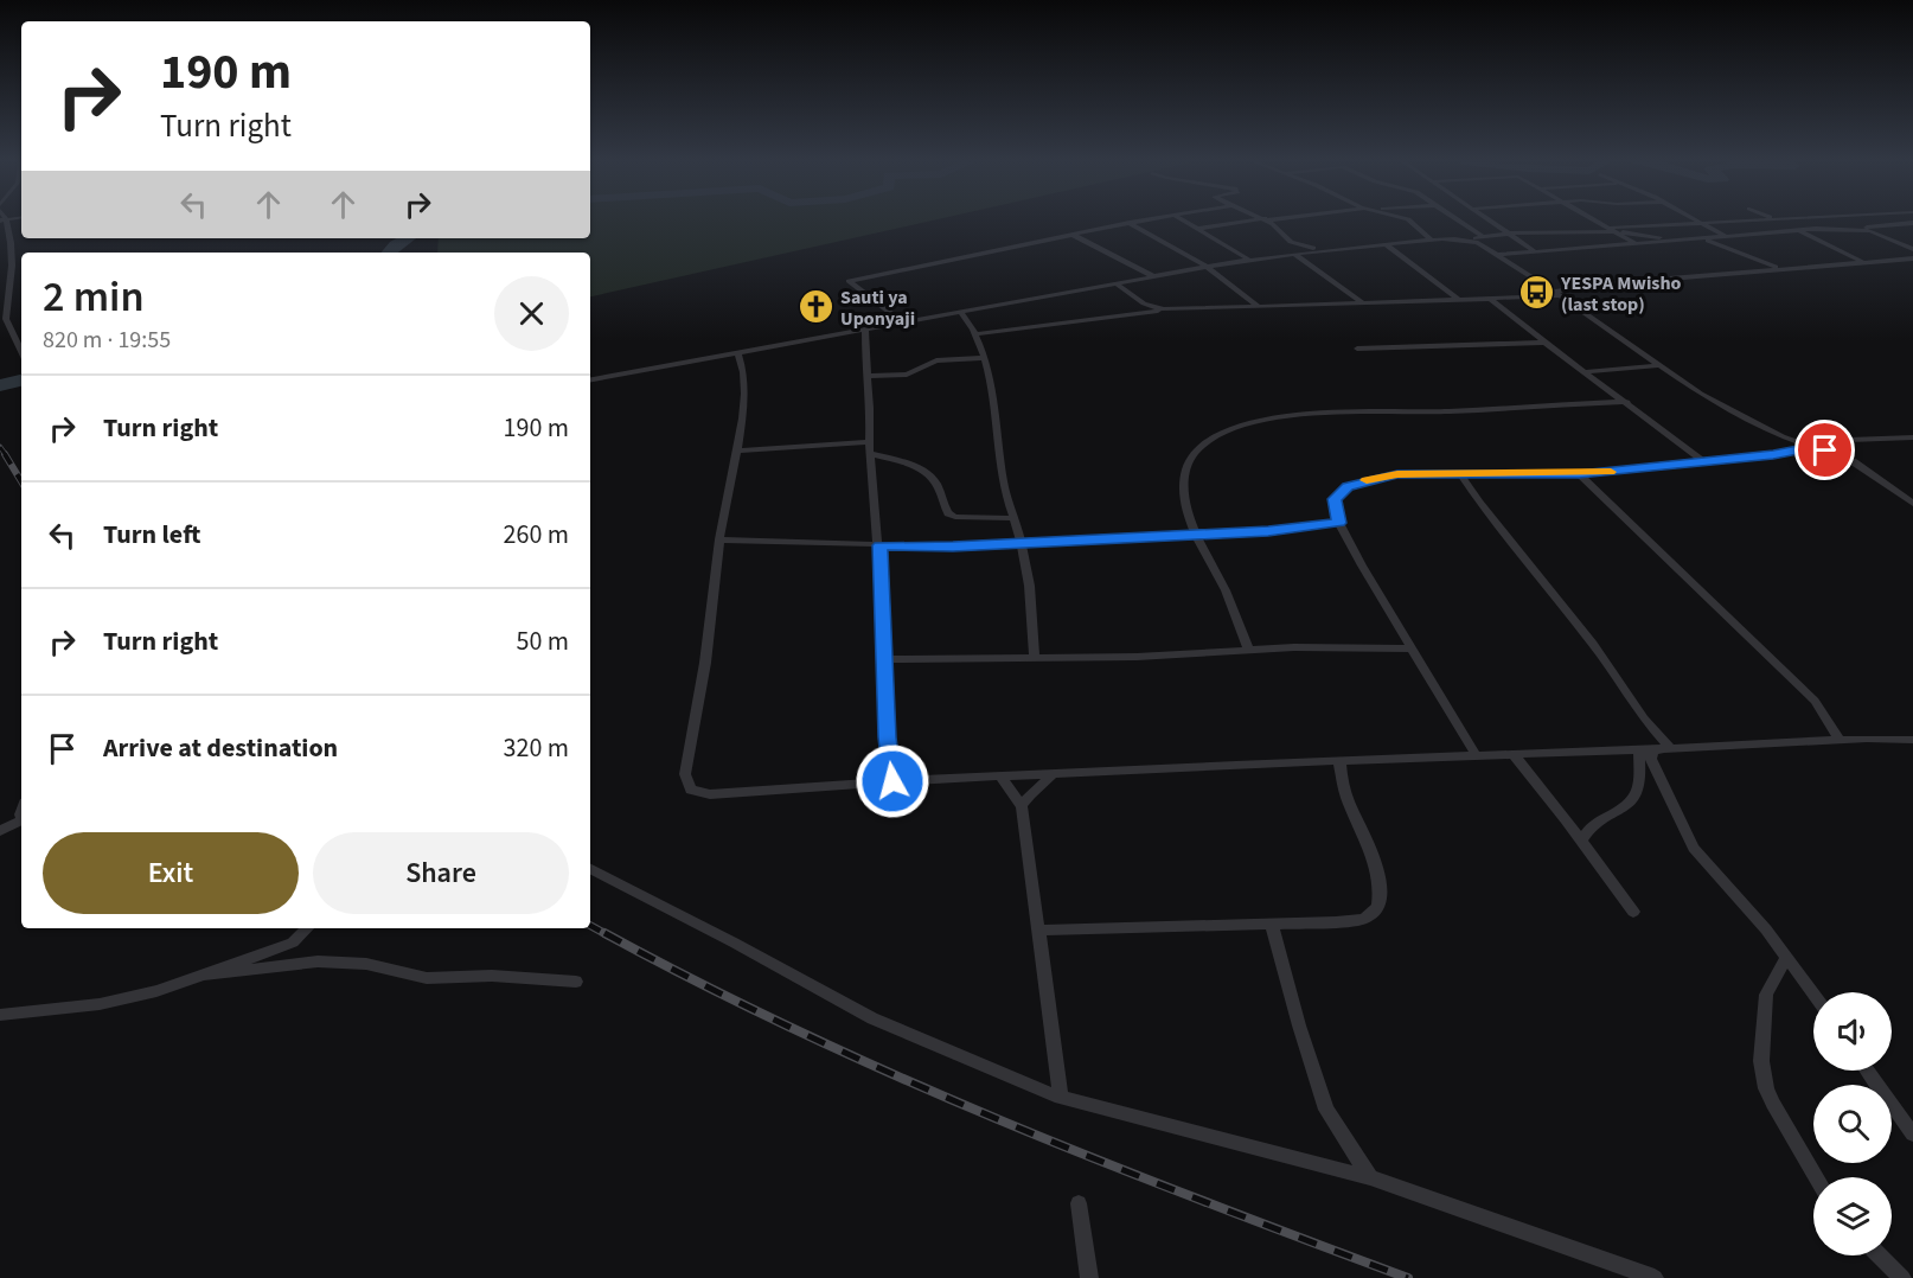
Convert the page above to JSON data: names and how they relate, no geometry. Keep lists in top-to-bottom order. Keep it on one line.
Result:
{"places":{"bus stop":["YESPA Mwisho (last stop)"],"church":["Sauti ya Uponyaji"]},"page":{"turn":["190 m","Turn right"],"heading":["2 min","820 m · 19:55"],"list":[{"name":"Turn right","value":"190 m"},{"name":"Turn left","value":"260 m"},{"name":"Turn right","value":"50 m"},{"name":"Arrive at destination","value":"320 m"}],"buttons":["Exit","Share"]}}
